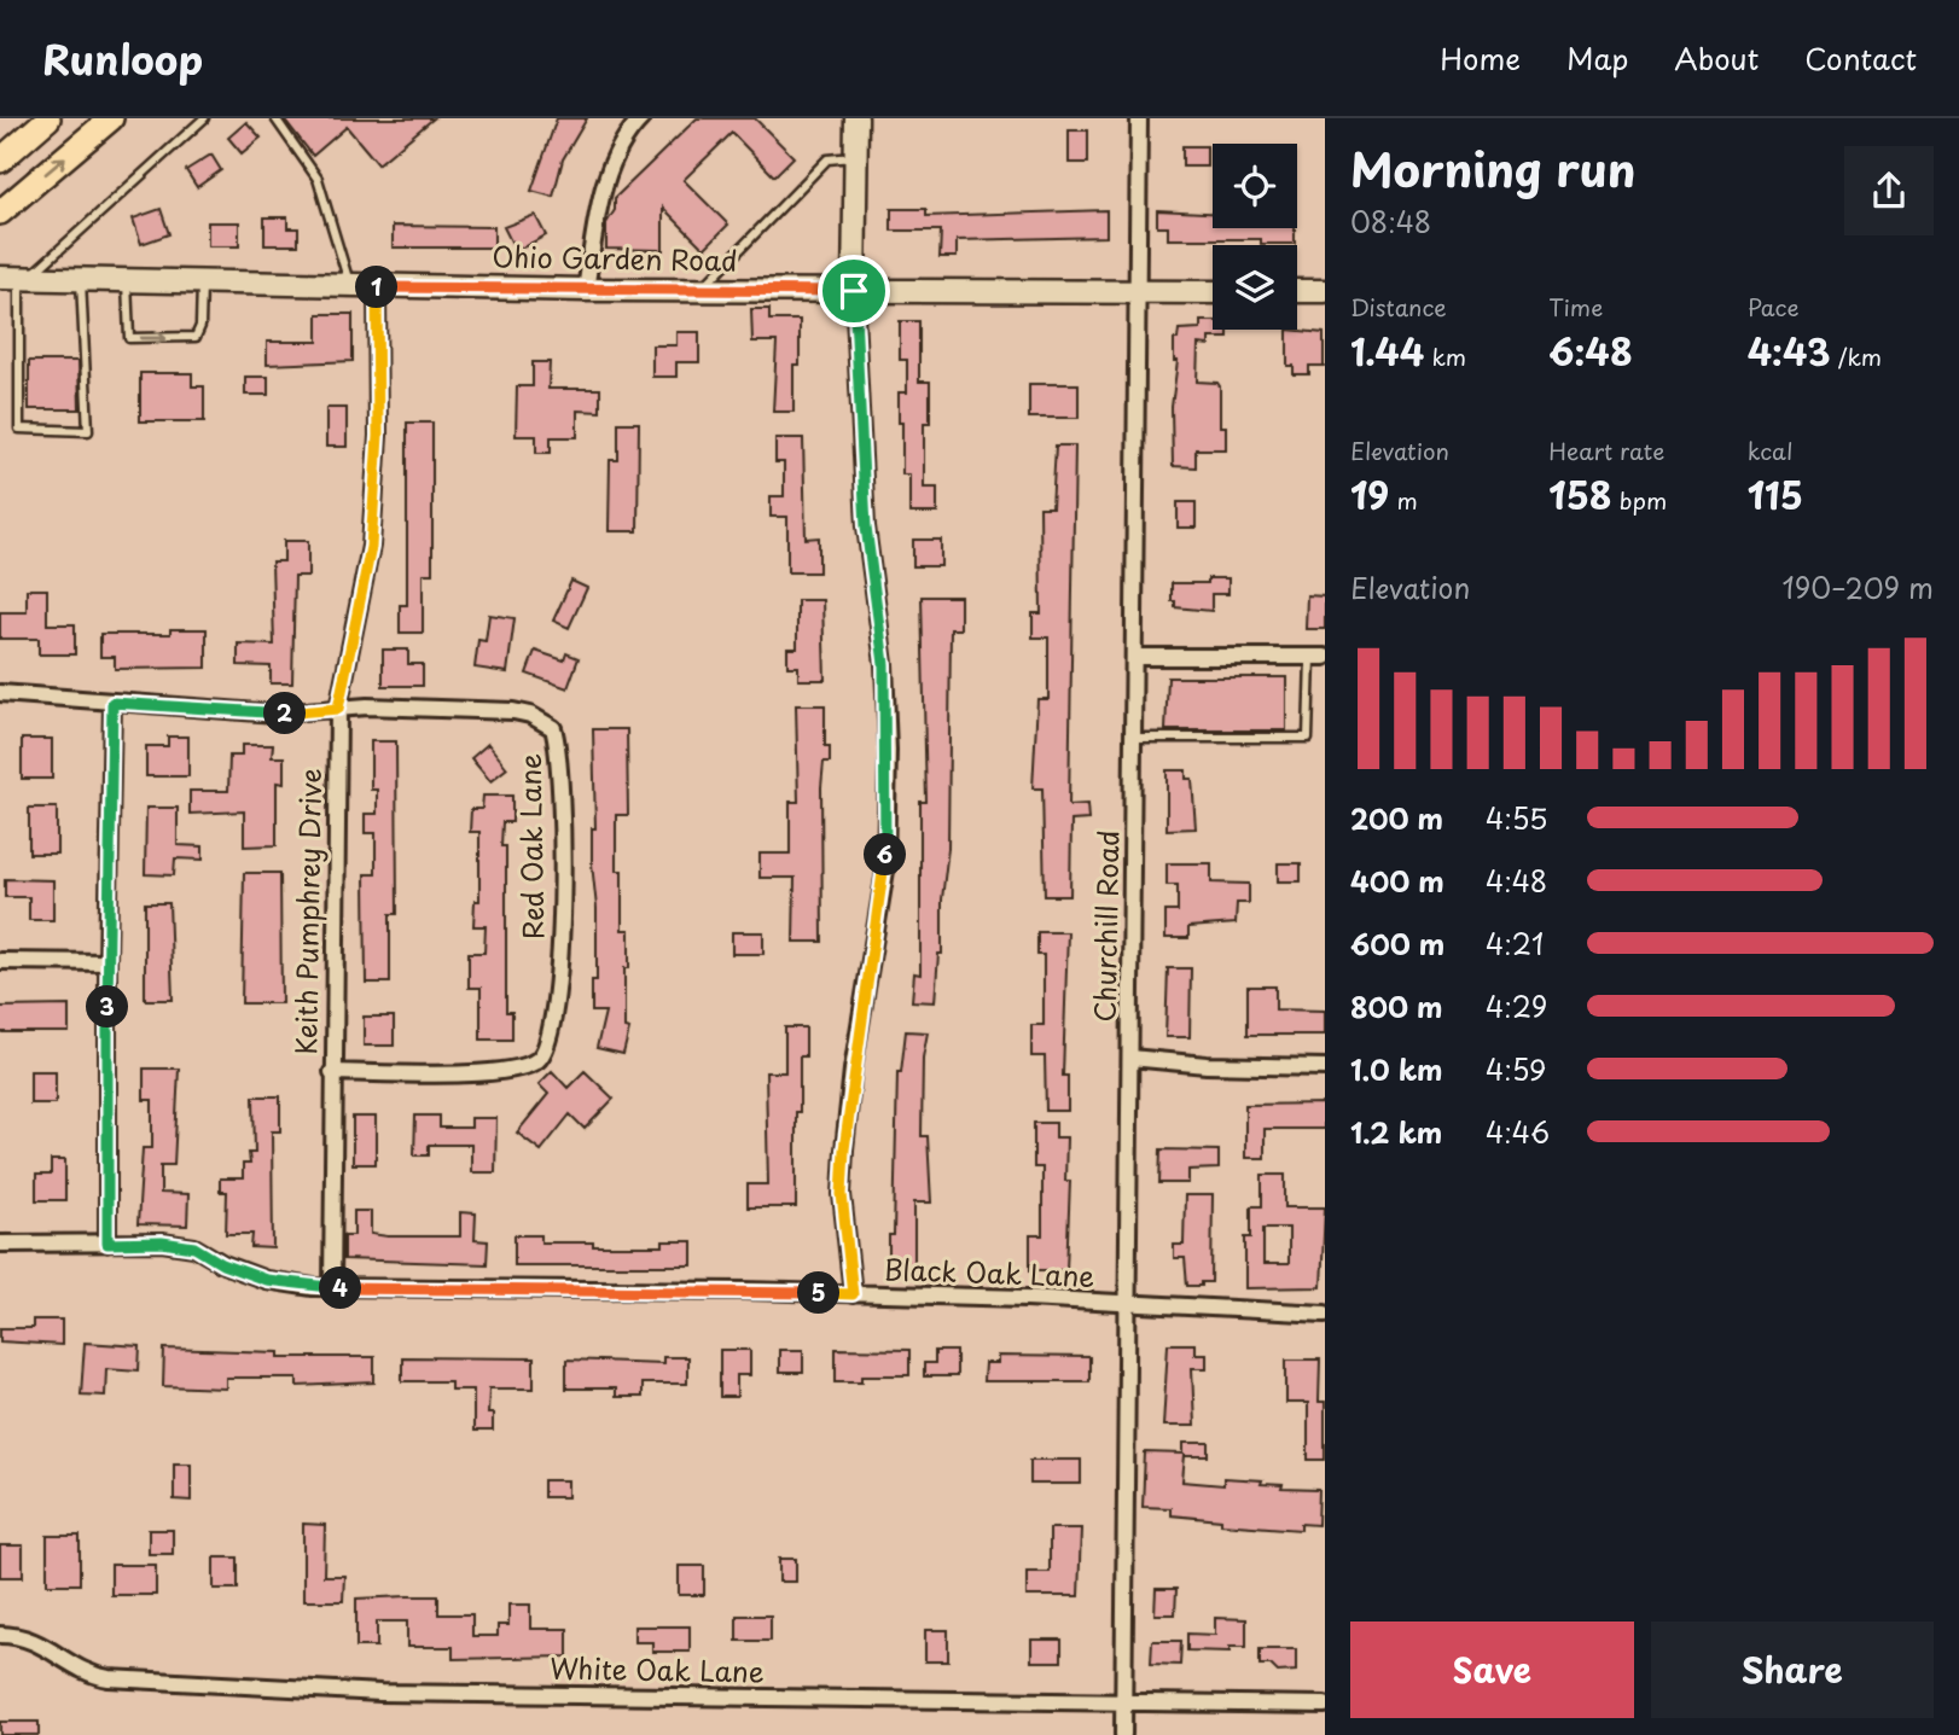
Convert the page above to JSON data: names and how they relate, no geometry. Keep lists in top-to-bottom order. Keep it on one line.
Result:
{"streets":{"street":["Ohio Garden Road","Red Oak Lane","Keith Pumphrey Drive","Churchill Road","Black Oak Lane","White Oak Lane"]},"crossings":[["Ohio Garden Road","Keith Pumphrey Drive"],["Ohio Garden Road","Churchill Road"],["Red Oak Lane","Keith Pumphrey Drive"],["Keith Pumphrey Drive","Black Oak Lane"],["Churchill Road","Black Oak Lane"],["Churchill Road","White Oak Lane"]],"page":{"header":"Runloop","nav":["Home","Map","About","Contact"],"heading":["Morning run","08:48"],"stats":[["Distance","1.44 km"],["Time","6:48"],["Pace","4:43 /km"],["Elevation","19 m"],["Heart rate","158 bpm"],["kcal","115"]],"pins":["1","2","6","3","4","5"],"chart":["Elevation","190–209 m"],"list":[{"name":"200 m","note":"4:55"},{"name":"400 m","note":"4:48"},{"name":"600 m","note":"4:21"},{"name":"800 m","note":"4:29"},{"name":"1.0 km","note":"4:59"},{"name":"1.2 km","note":"4:46"}],"buttons":["Save","Share"]}}
